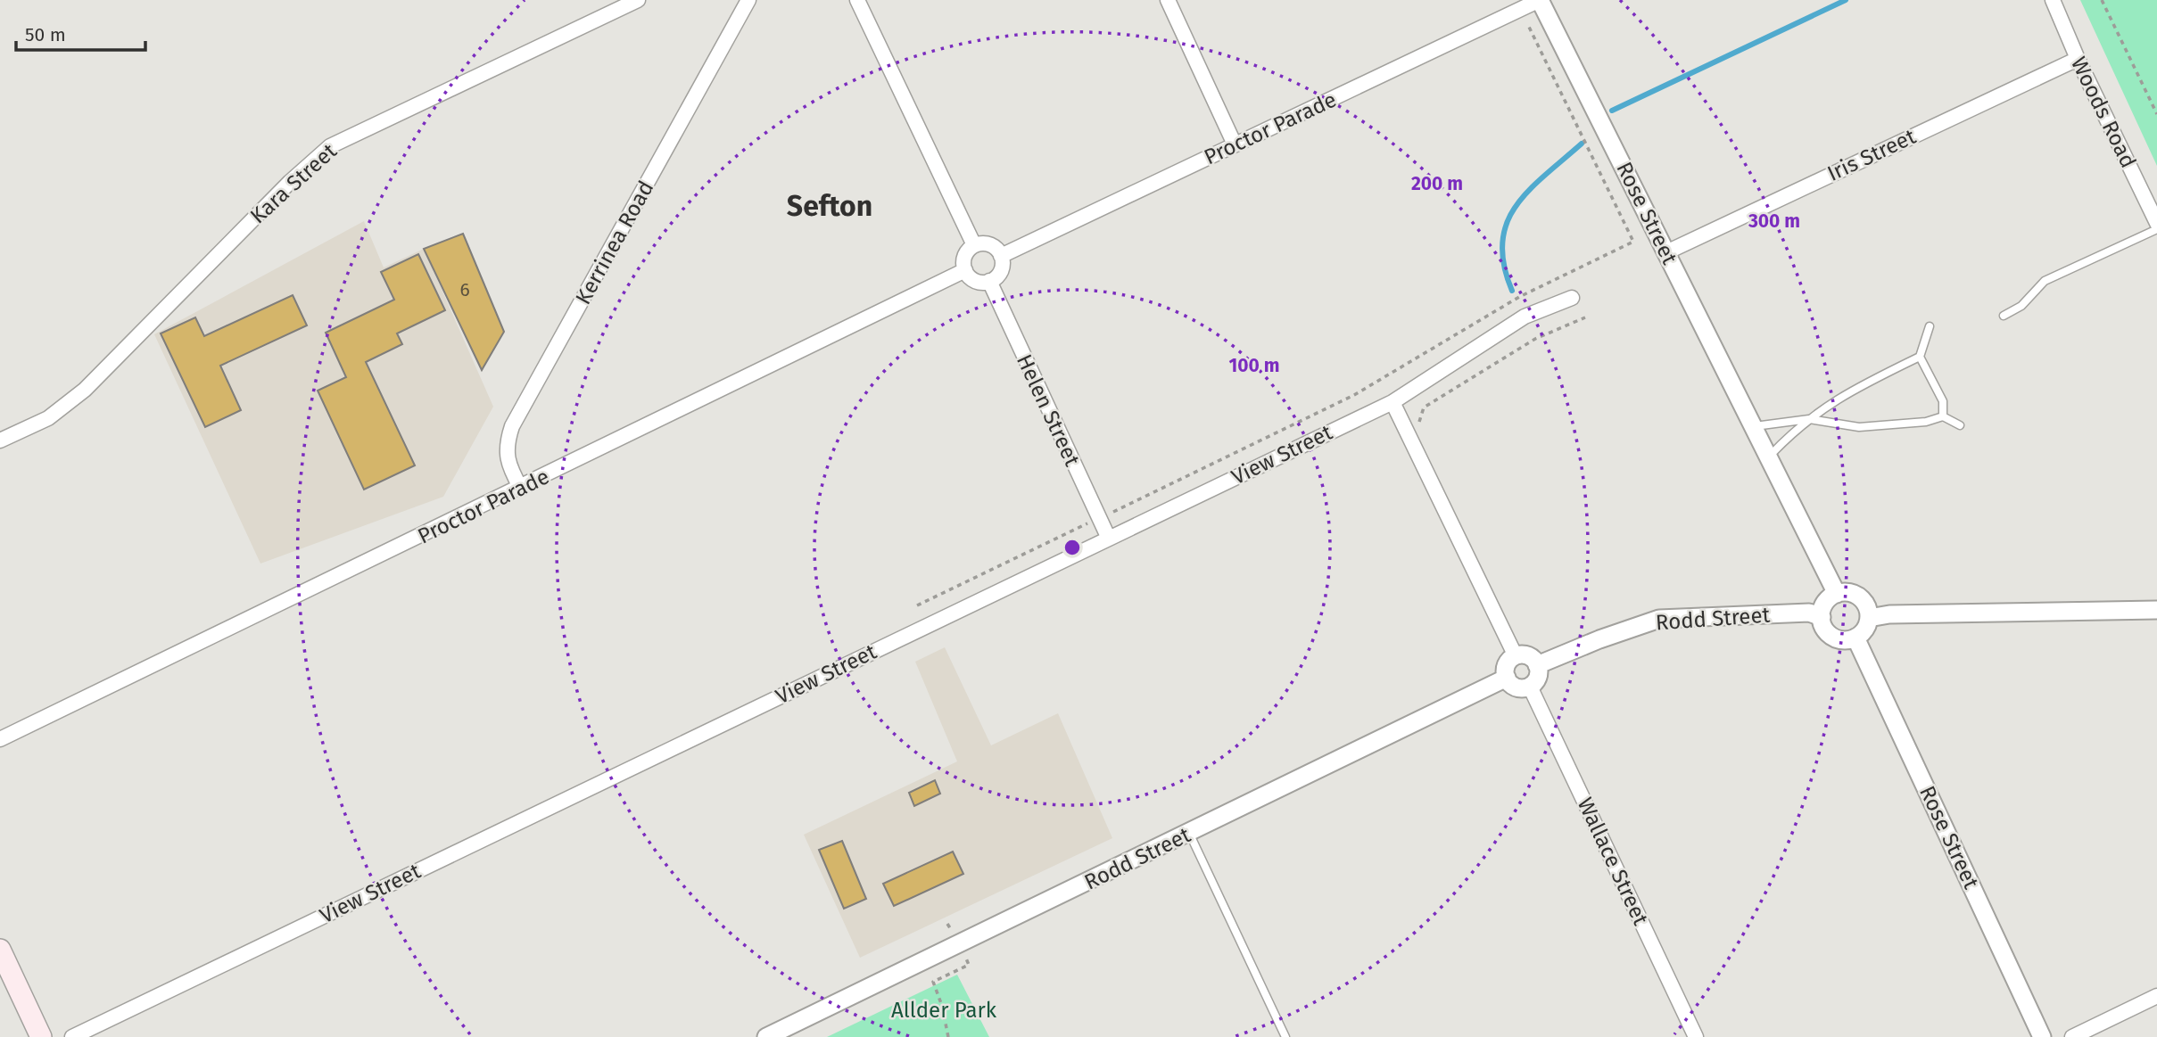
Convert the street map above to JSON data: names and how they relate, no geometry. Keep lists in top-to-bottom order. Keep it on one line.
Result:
{"streets":{"street":["Woods Road","Proctor Parade","Iris Street","Kara Street","Rose Street","Kerrinea Road","Helen Street","View Street","Rodd Street","Wallace Street"]},"crossings":[["Woods Road","Iris Street"],["Proctor Parade","Rose Street"],["Proctor Parade","Kerrinea Road"],["Proctor Parade","Helen Street"],["Iris Street","Rose Street"],["Rose Street","Rodd Street"],["Helen Street","View Street"],["Rodd Street","Wallace Street"]],"districts":["Sefton"],"parks":["Allder Park"],"house_numbers":["6"],"scale_bar":"50 m","rings":["200 m","300 m","100 m"]}
